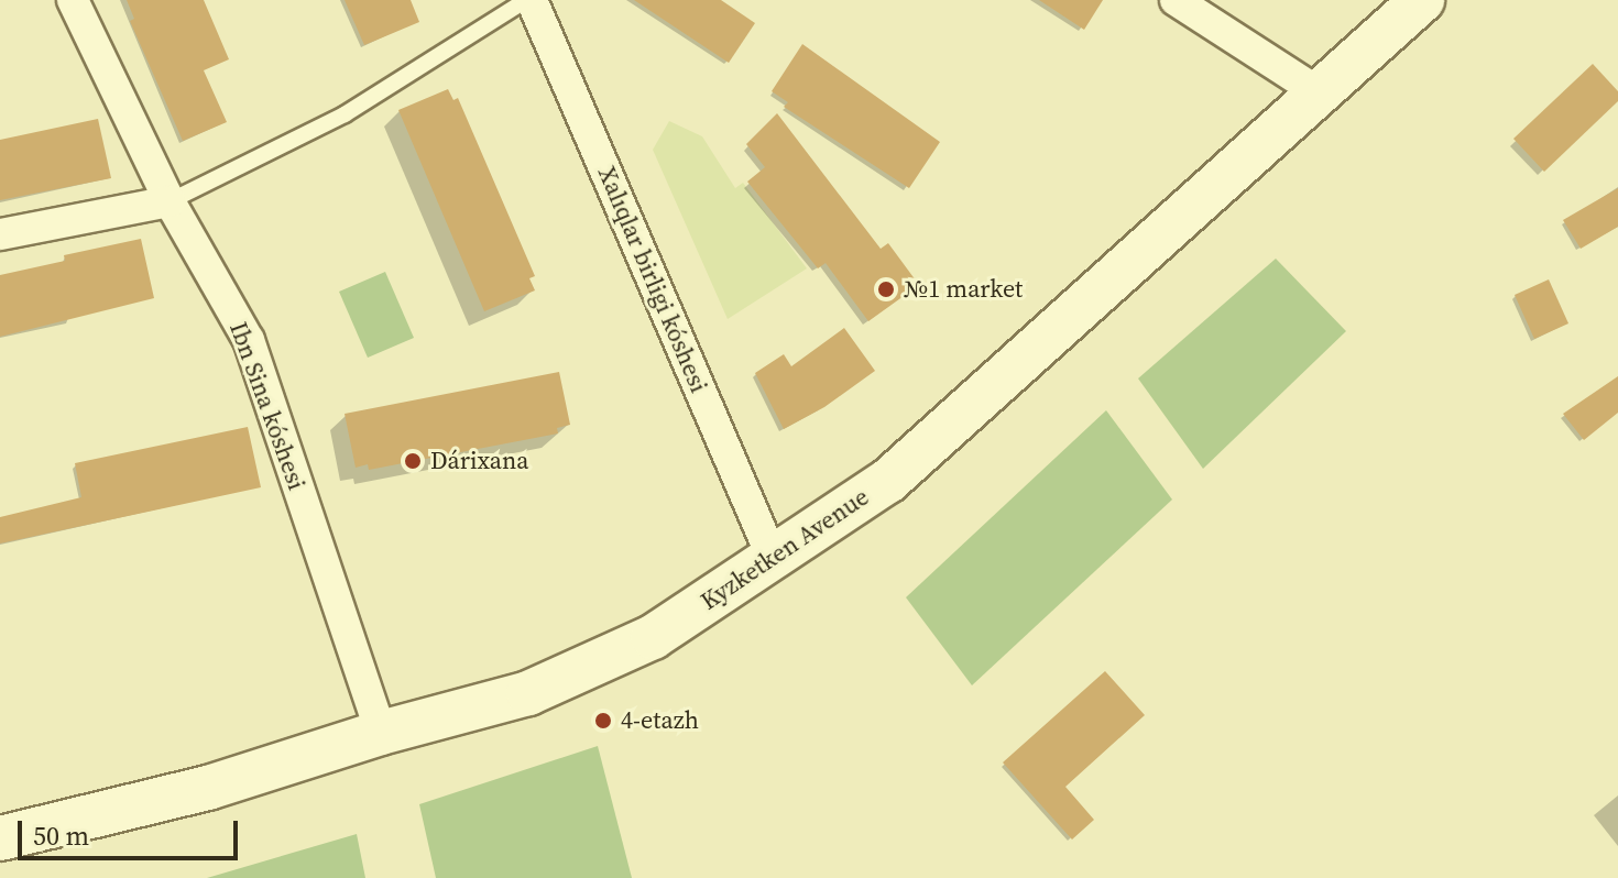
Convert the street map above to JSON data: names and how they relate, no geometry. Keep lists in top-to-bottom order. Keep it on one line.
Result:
{"streets":{"street":["Xalıqlar birligi kóshesi","Ibn Sina kóshesi","Kyzketken Avenue"]},"crossings":[["Xalıqlar birligi kóshesi","Kyzketken Avenue"],["Ibn Sina kóshesi","Kyzketken Avenue"]],"places":["№1 market","Dárixana","4-etazh"],"scale_bar":"50 m"}
